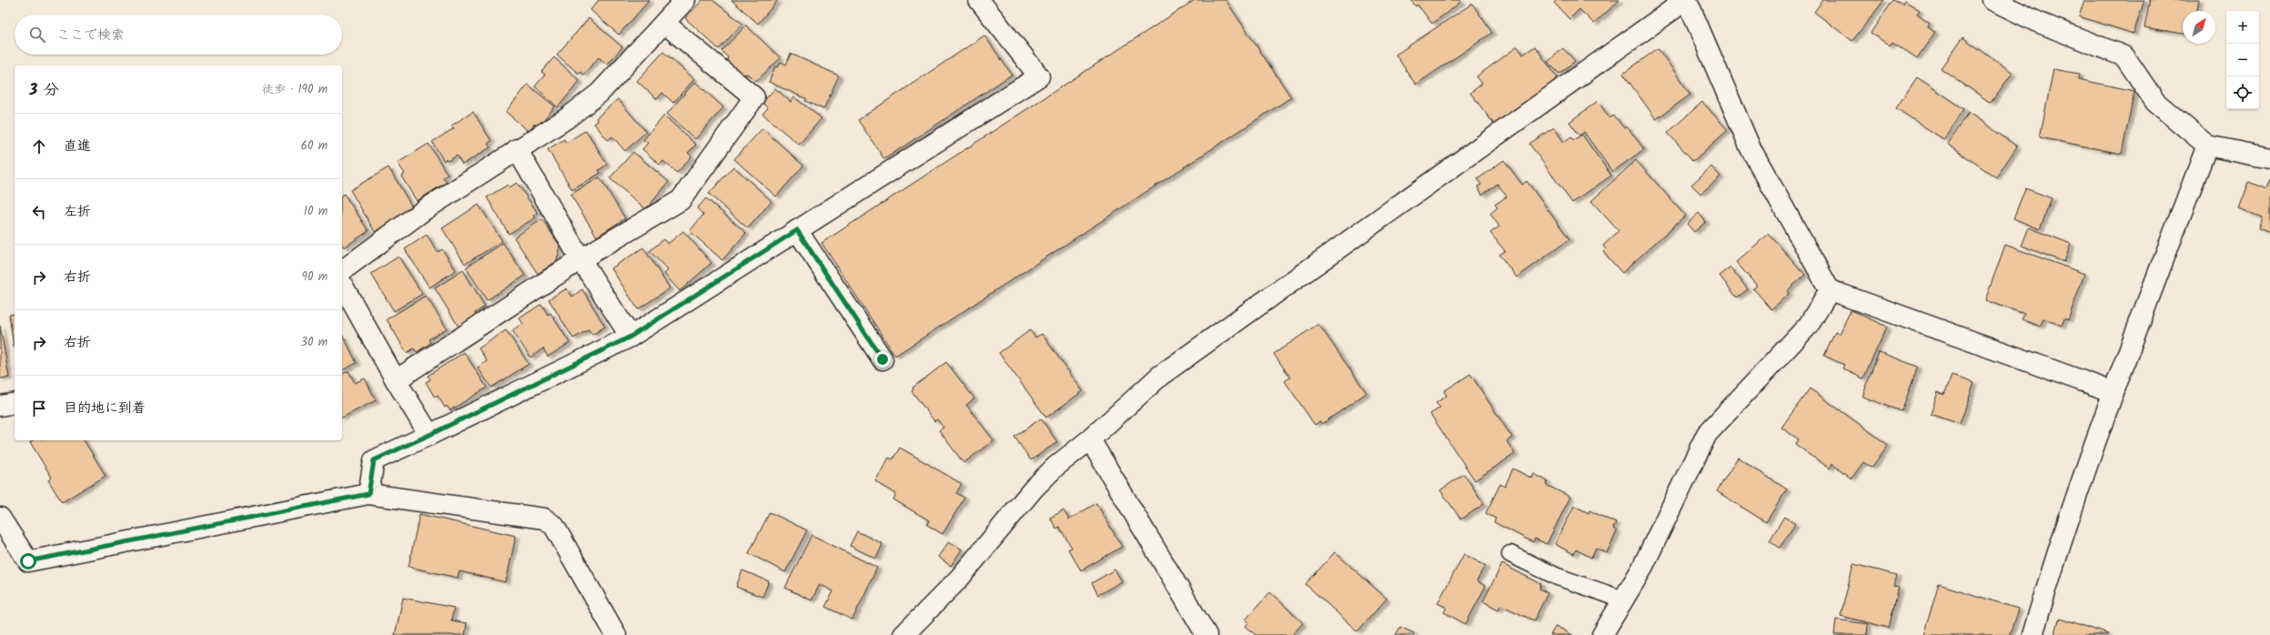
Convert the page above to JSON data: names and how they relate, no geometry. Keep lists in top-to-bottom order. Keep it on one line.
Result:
{"north":"top right","page":{"map_buttons":["+","−"],"search":"ここで検索","heading":["3 分","徒歩 · 190 m"],"list":[["直進","60 m"],["左折","10 m"],["右折","90 m"],["右折","30 m"],"目的地に到着"]}}
